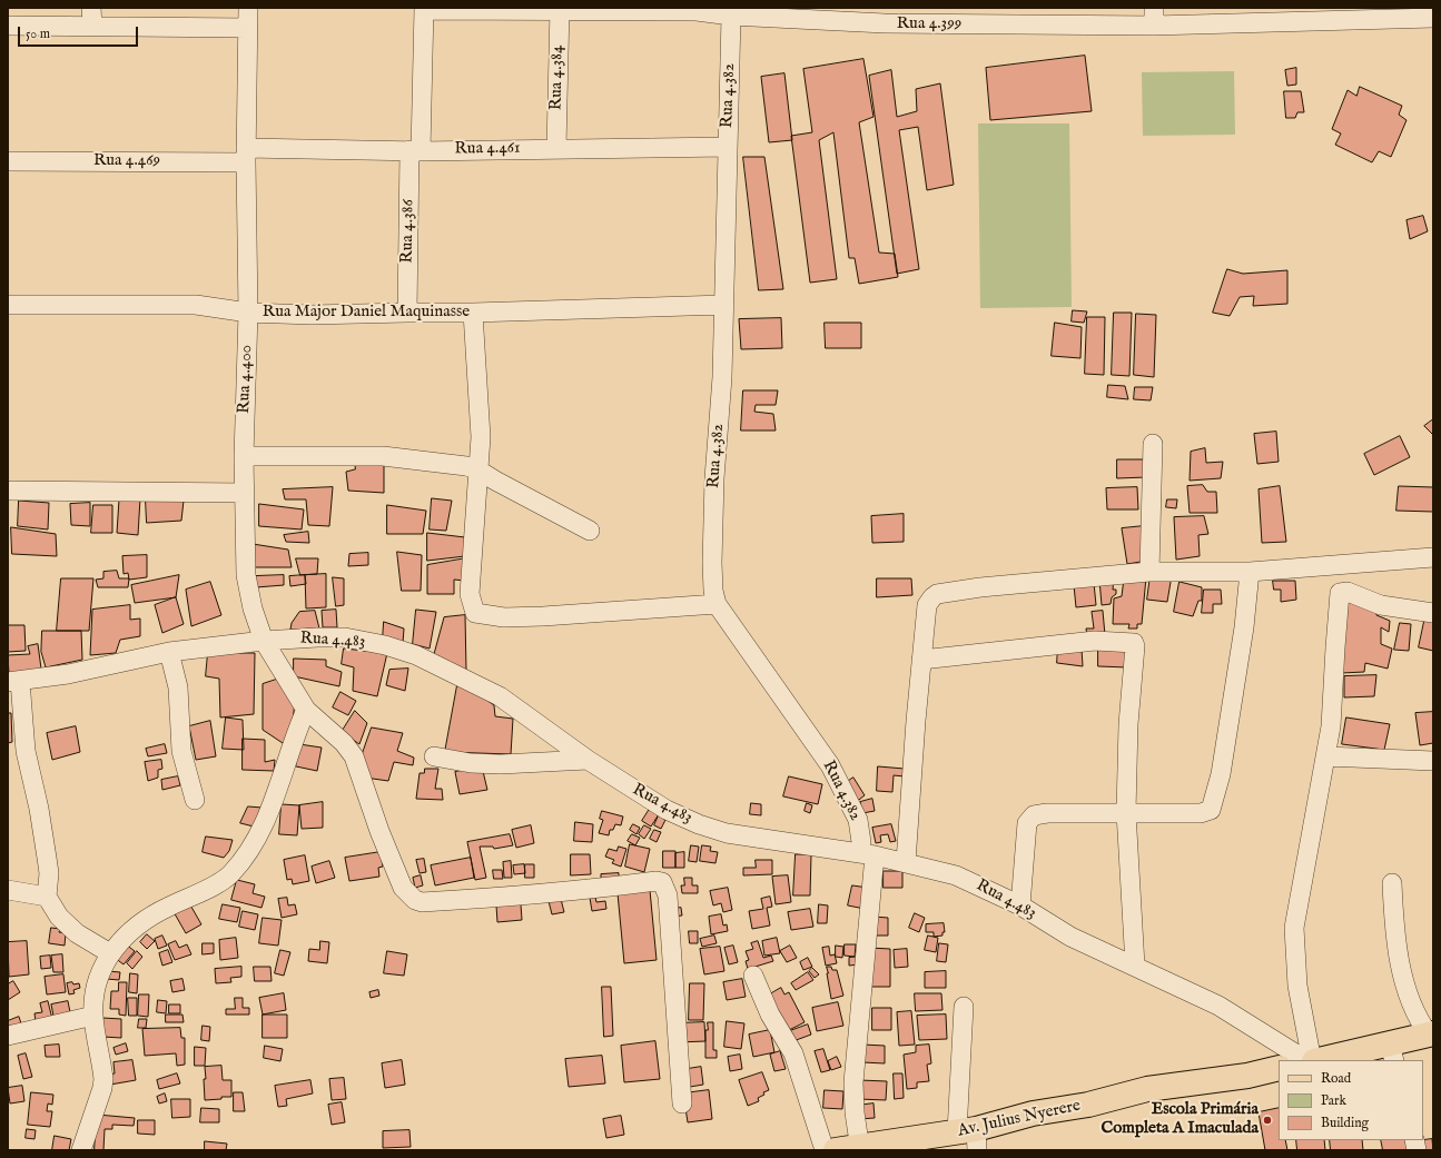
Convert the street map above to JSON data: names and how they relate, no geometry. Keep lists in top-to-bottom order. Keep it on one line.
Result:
{"streets":{"main road":["Av. Julius Nyerere"],"street":["Rua 4.399","Rua 4.384","Rua 4.382","Rua 4.461","Rua 4.469","Rua 4.386","Rua Major Daniel Maquinasse","Rua 4.400","Rua 4.483"]},"crossings":[["Rua 4.399","Rua 4.384"],["Rua 4.399","Rua 4.382"],["Rua 4.399","Rua 4.386"],["Rua 4.384","Rua 4.461"],["Rua 4.382","Rua 4.461"],["Rua 4.382","Rua Major Daniel Maquinasse"],["Rua 4.382","Rua 4.483"],["Rua 4.382","Av. Julius Nyerere"],["Rua 4.461","Rua 4.469"],["Rua 4.461","Rua 4.386"],["Rua 4.461","Rua 4.400"],["Rua 4.469","Rua 4.400"],["Rua 4.386","Rua Major Daniel Maquinasse"],["Rua Major Daniel Maquinasse","Rua 4.400"],["Rua 4.400","Rua 4.483"]],"places":["Escola Primária Completa A Imaculada"],"legend":["Road","Park","Building"],"scale_bar":"50 m"}
